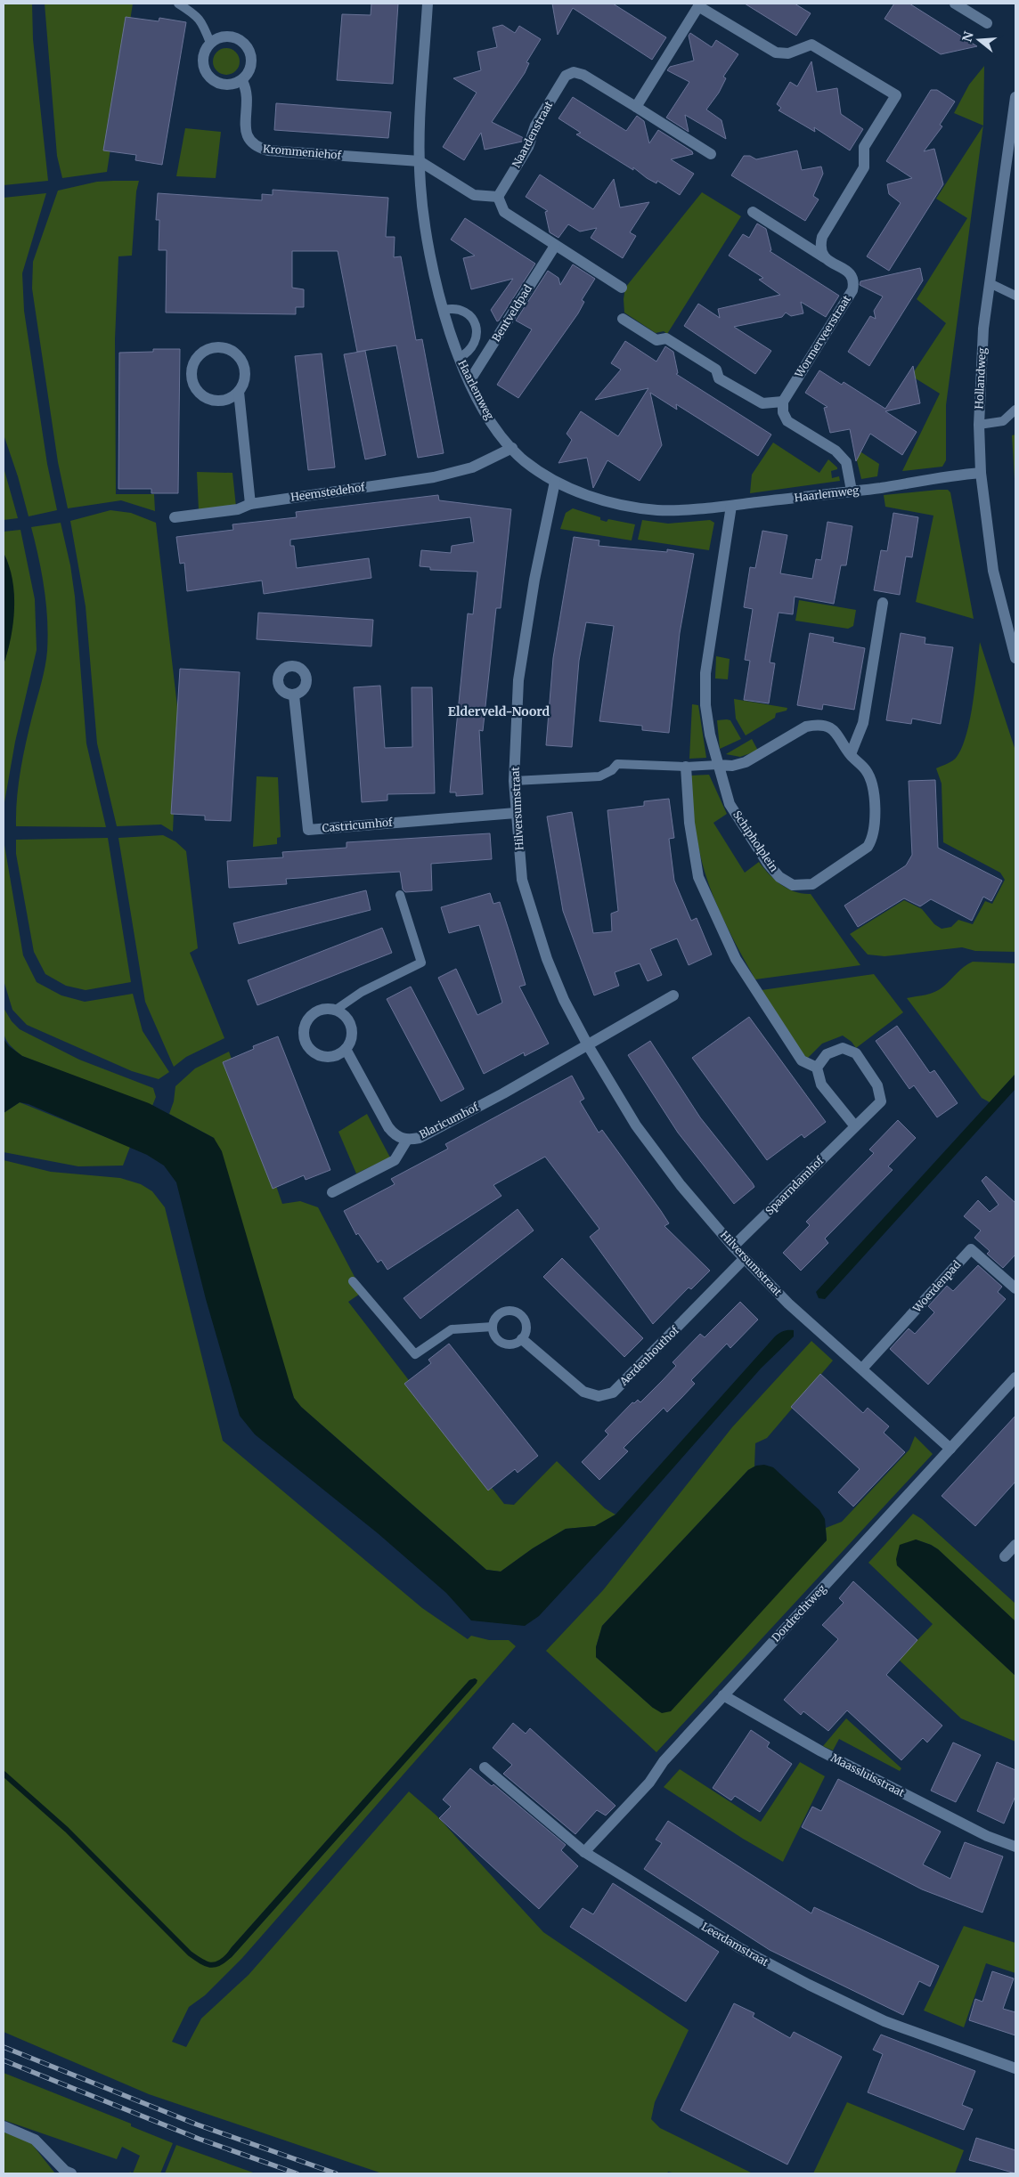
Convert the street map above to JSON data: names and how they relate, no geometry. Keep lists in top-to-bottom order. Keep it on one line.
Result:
{"streets":{"street":["Naardenstraat","Krommeniehof","Bentveldpad","Wormerveerstraat","Hollandweg","Haarlemweg","Heemstedehof","Hilversumstraat","Castricumhof","Schipholplein","Blaricumhof","Spaarndamhof","Woerdenpad","Aerdenhouthof","Dordrechtweg","Maassluisstraat","Leerdamstraat"]},"crossings":[["Krommeniehof","Haarlemweg"],["Bentveldpad","Haarlemweg"],["Hollandweg","Haarlemweg"],["Haarlemweg","Heemstedehof"],["Haarlemweg","Hilversumstraat"],["Haarlemweg","Schipholplein"],["Hilversumstraat","Castricumhof"],["Hilversumstraat","Blaricumhof"],["Hilversumstraat","Spaarndamhof"],["Hilversumstraat","Woerdenpad"],["Hilversumstraat","Aerdenhouthof"],["Hilversumstraat","Dordrechtweg"],["Dordrechtweg","Maassluisstraat"],["Dordrechtweg","Leerdamstraat"]],"districts":["Elderveld-Noord"],"north":"left"}
